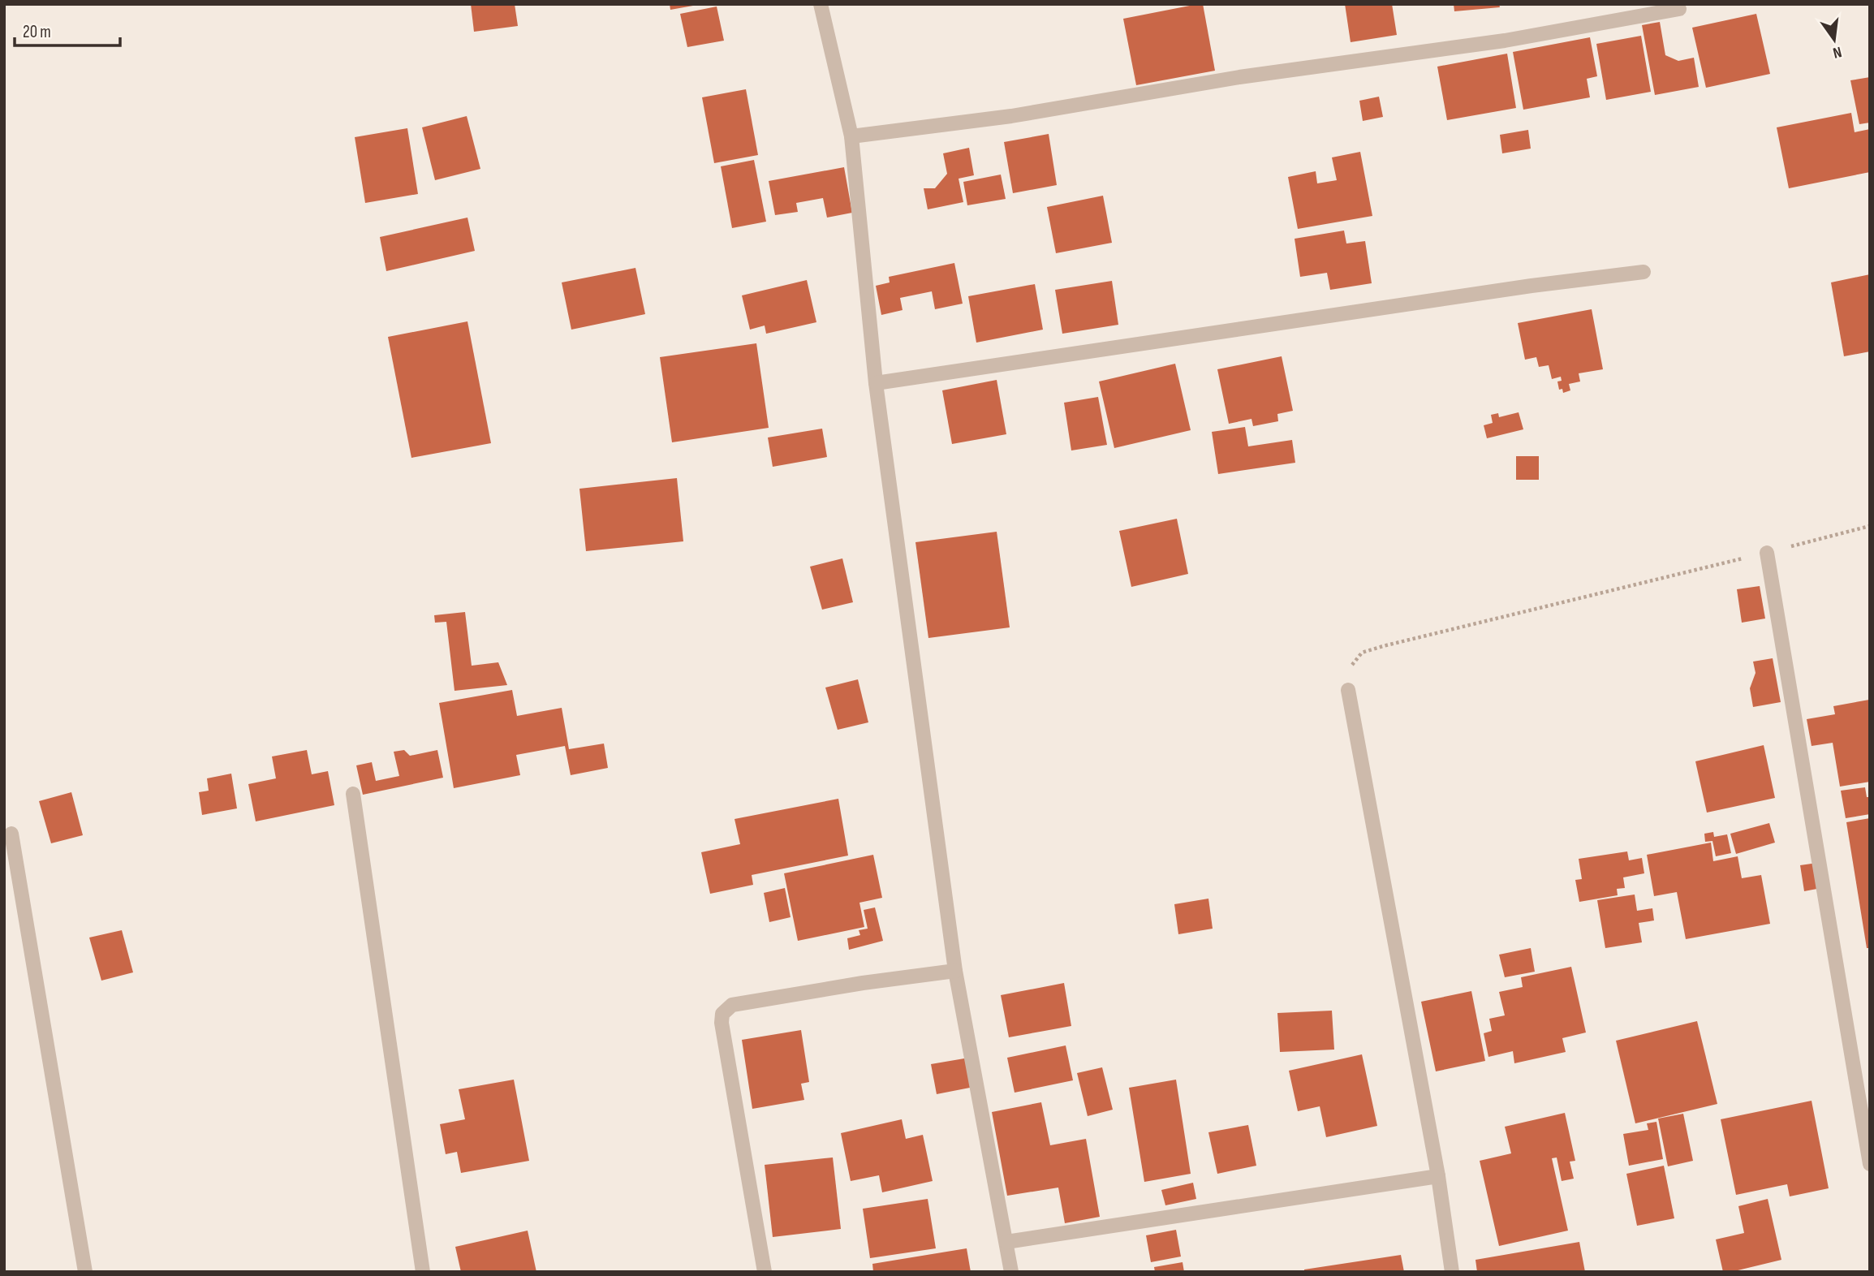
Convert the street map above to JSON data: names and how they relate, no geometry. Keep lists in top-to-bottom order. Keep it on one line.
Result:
{"scale_bar":"20 m","north":"bottom"}
